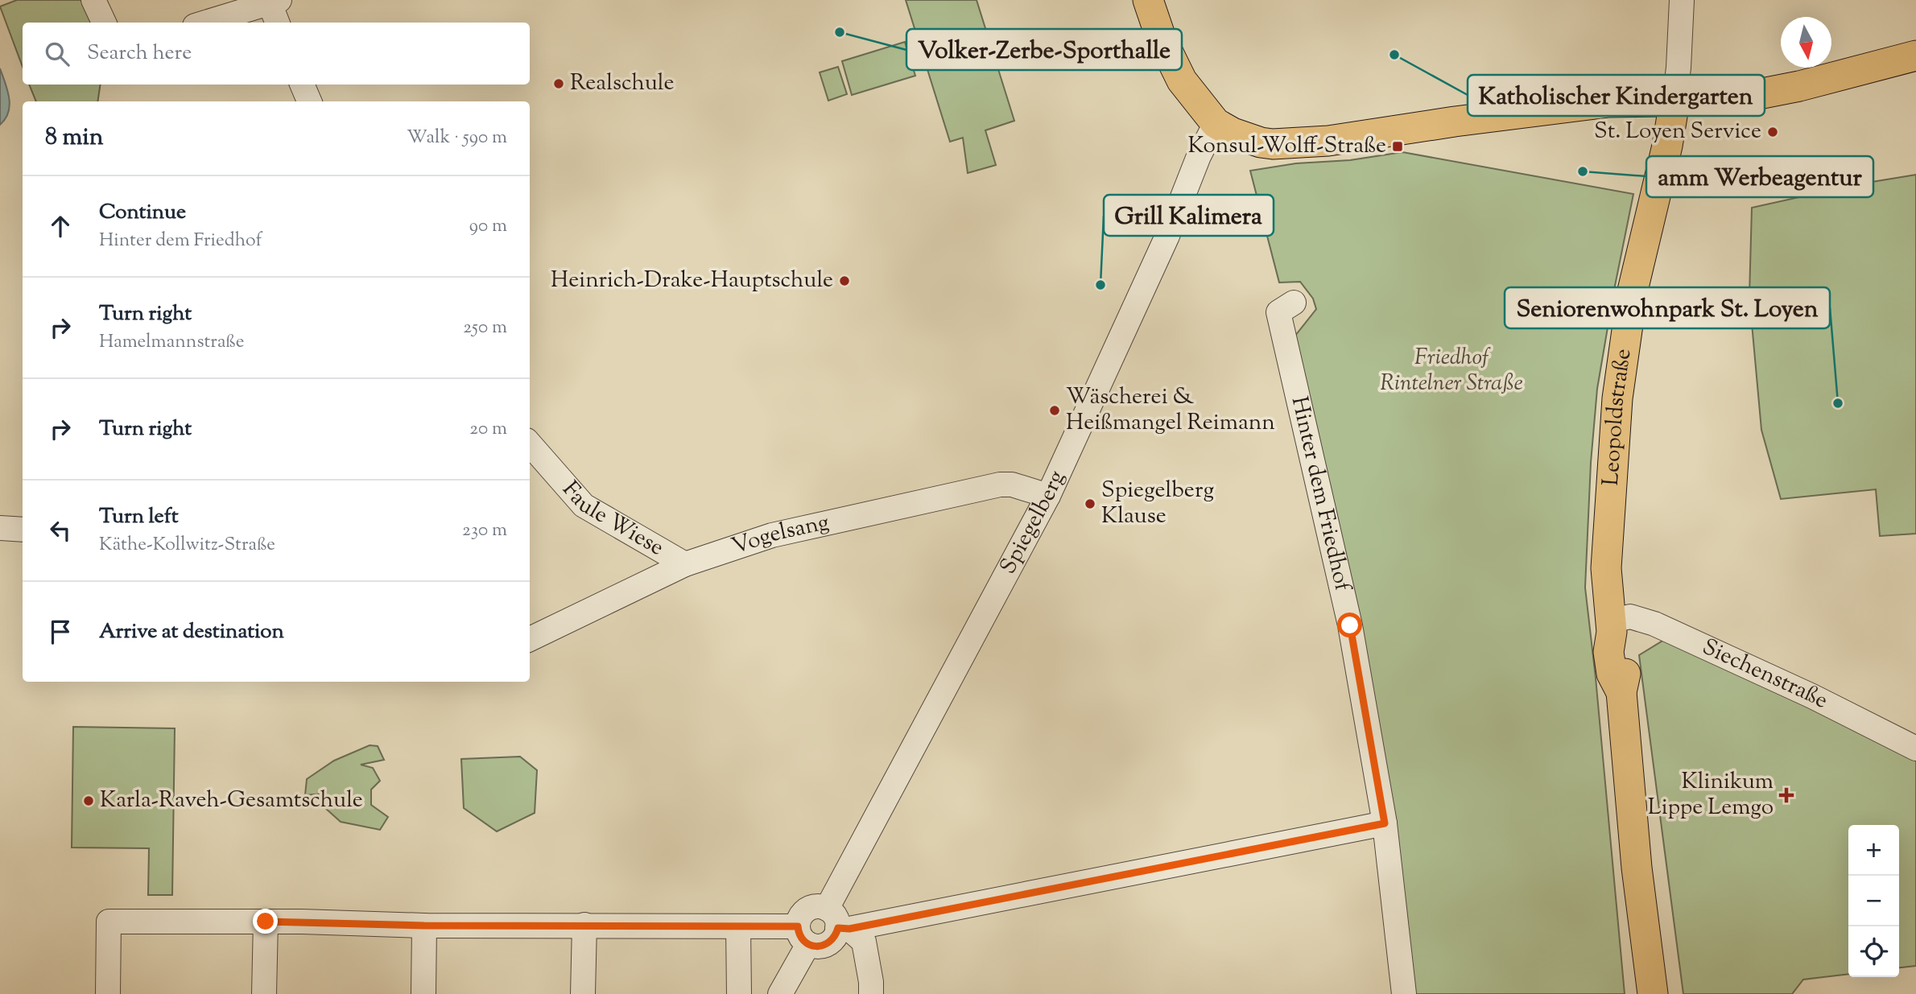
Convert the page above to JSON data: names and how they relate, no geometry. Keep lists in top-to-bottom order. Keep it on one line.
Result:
{"streets":{"main road":["Leopoldstraße"],"street":["Hinter dem Friedhof","Faule Wiese","Spiegelberg","Vogelsang","Siechenstraße"]},"crossings":[["Leopoldstraße","Siechenstraße"],["Faule Wiese","Vogelsang"],["Spiegelberg","Vogelsang"]],"parks":["Friedhof Rintelner Straße"],"places":{"other":["Volker-Zerbe-Sporthalle","Katholischer Kindergarten","Realschule","St. Loyen Service","amm Werbeagentur","Heinrich-Drake-Hauptschule","Grill Kalimera","Seniorenwohnpark St. Loyen","Wäscherei & Heißmangel Reimann","Spiegelberg Klause","Karla-Raveh-Gesamtschule"],"transit":["Konsul-Wolff-Straße"],"health":["Klinikum Lippe Lemgo"]},"north":"bottom","page":{"search":"Search here","heading":["8 min","Walk · 590 m"],"list":[["Continue","Hinter dem Friedhof","90 m"],["Turn right","Hamelmannstraße","250 m"],["Turn right","20 m"],["Turn left","Käthe-Kollwitz-Straße","230 m"],"Arrive at destination"],"map_buttons":["+","−"]}}
